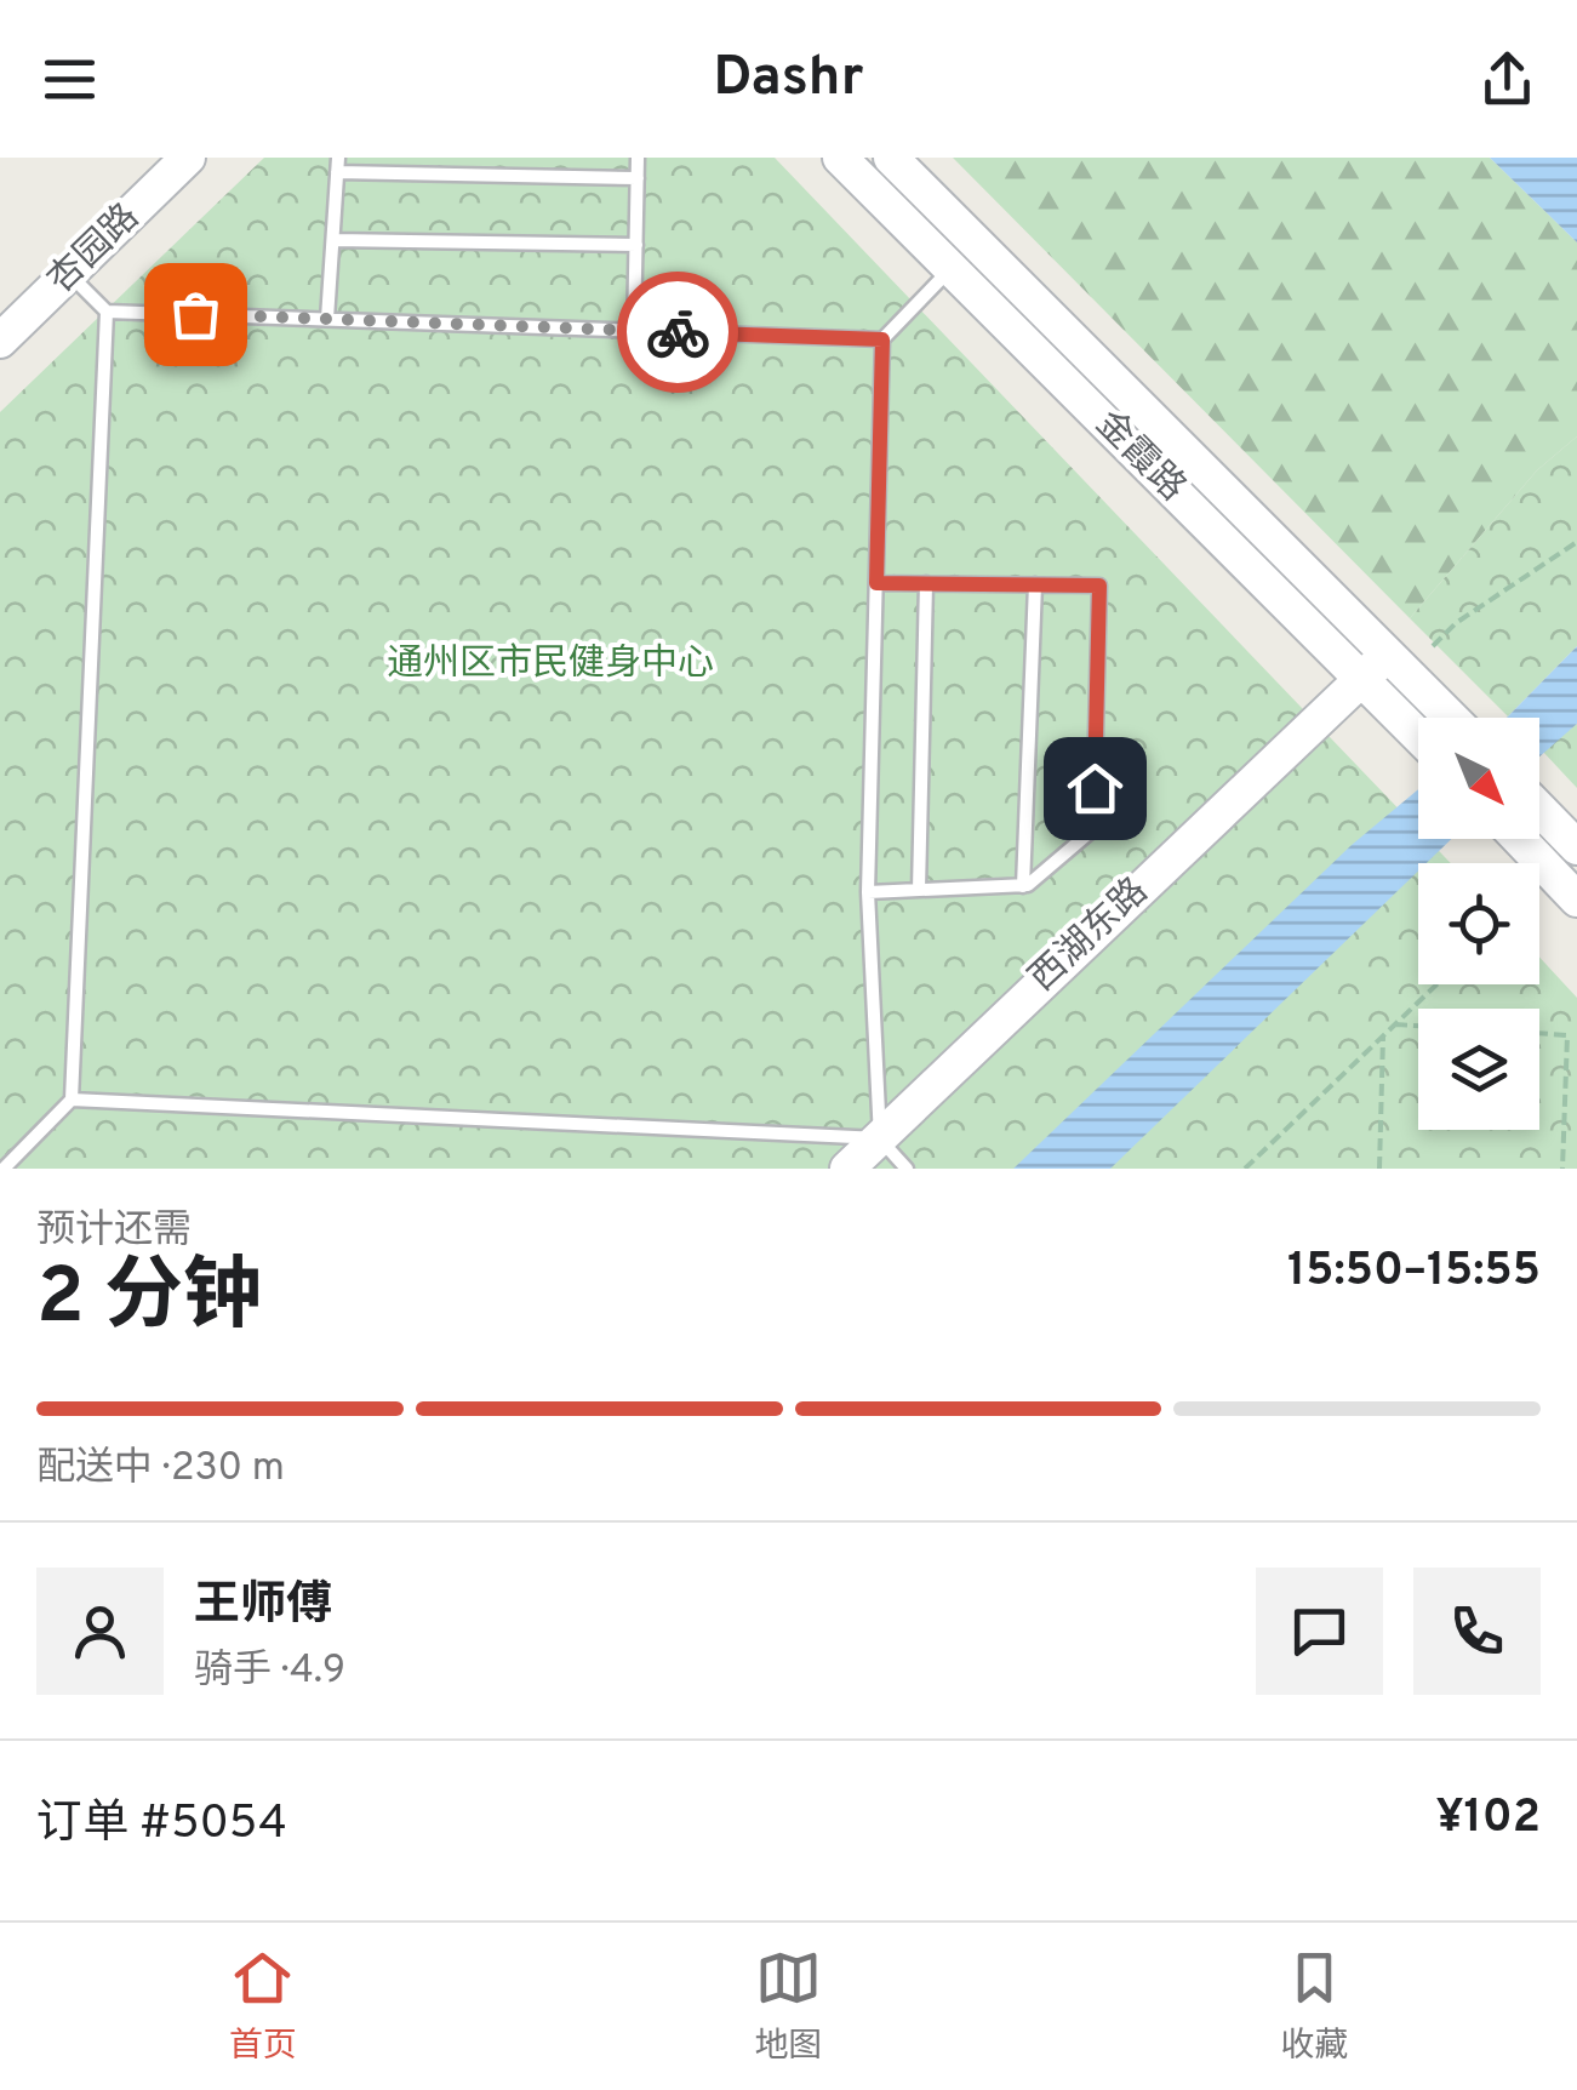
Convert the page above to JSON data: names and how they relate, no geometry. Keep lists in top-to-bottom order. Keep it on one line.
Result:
{"streets":{"main road":["杏园路","金霞路","西湖东路"]},"crossings":[["金霞路","西湖东路"]],"parks":["通州区市民健身中心"],"north":"bottom right","page":{"header":"Dashr","heading":["2 分钟","预计还需","15:50–15:55"],"panel":["王师傅","骑手 · 4.9","订单 #5054","¥102"],"bar":"配送中 · 230 m","tabs":["首页","地图","收藏"]}}
